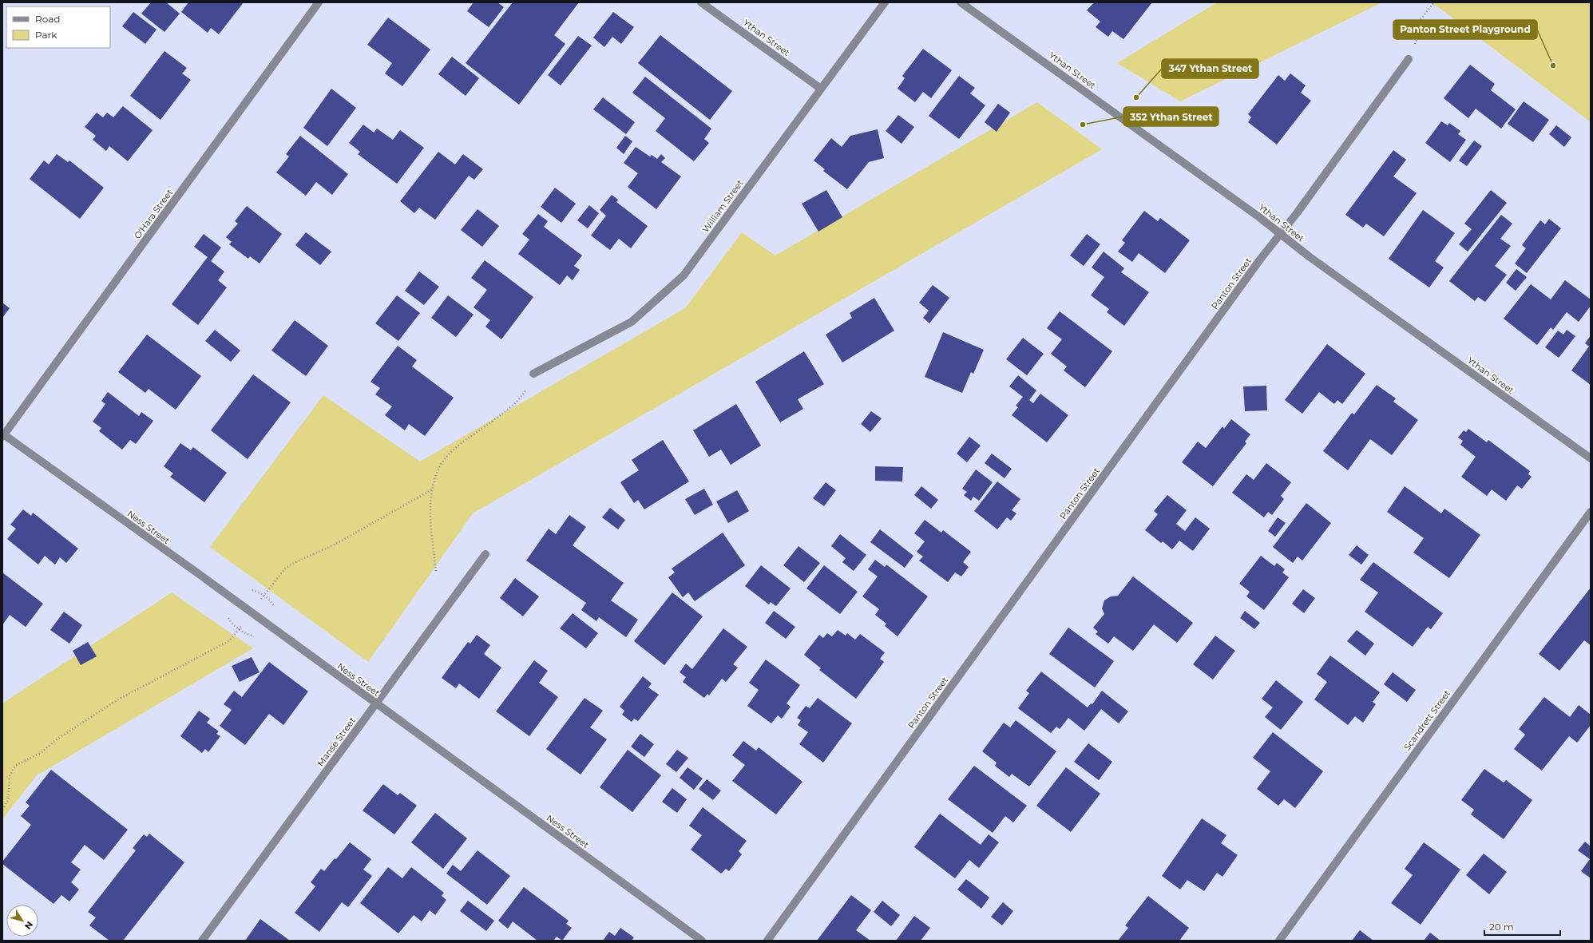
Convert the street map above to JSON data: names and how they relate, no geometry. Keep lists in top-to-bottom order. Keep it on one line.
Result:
{"streets":{"street":["Ythan Street","William Street","O'Hara Street","Panton Street","Ness Street","Scandrett Street","Manse Street"]},"crossings":[["Ythan Street","William Street"],["Ythan Street","Panton Street"],["O'Hara Street","Ness Street"],["Ness Street","Manse Street"]],"places":["Panton Street Playground","347 Ythan Street","352 Ythan Street"],"legend":["Road","Park"],"scale_bar":"20 m","north":"bottom right"}
